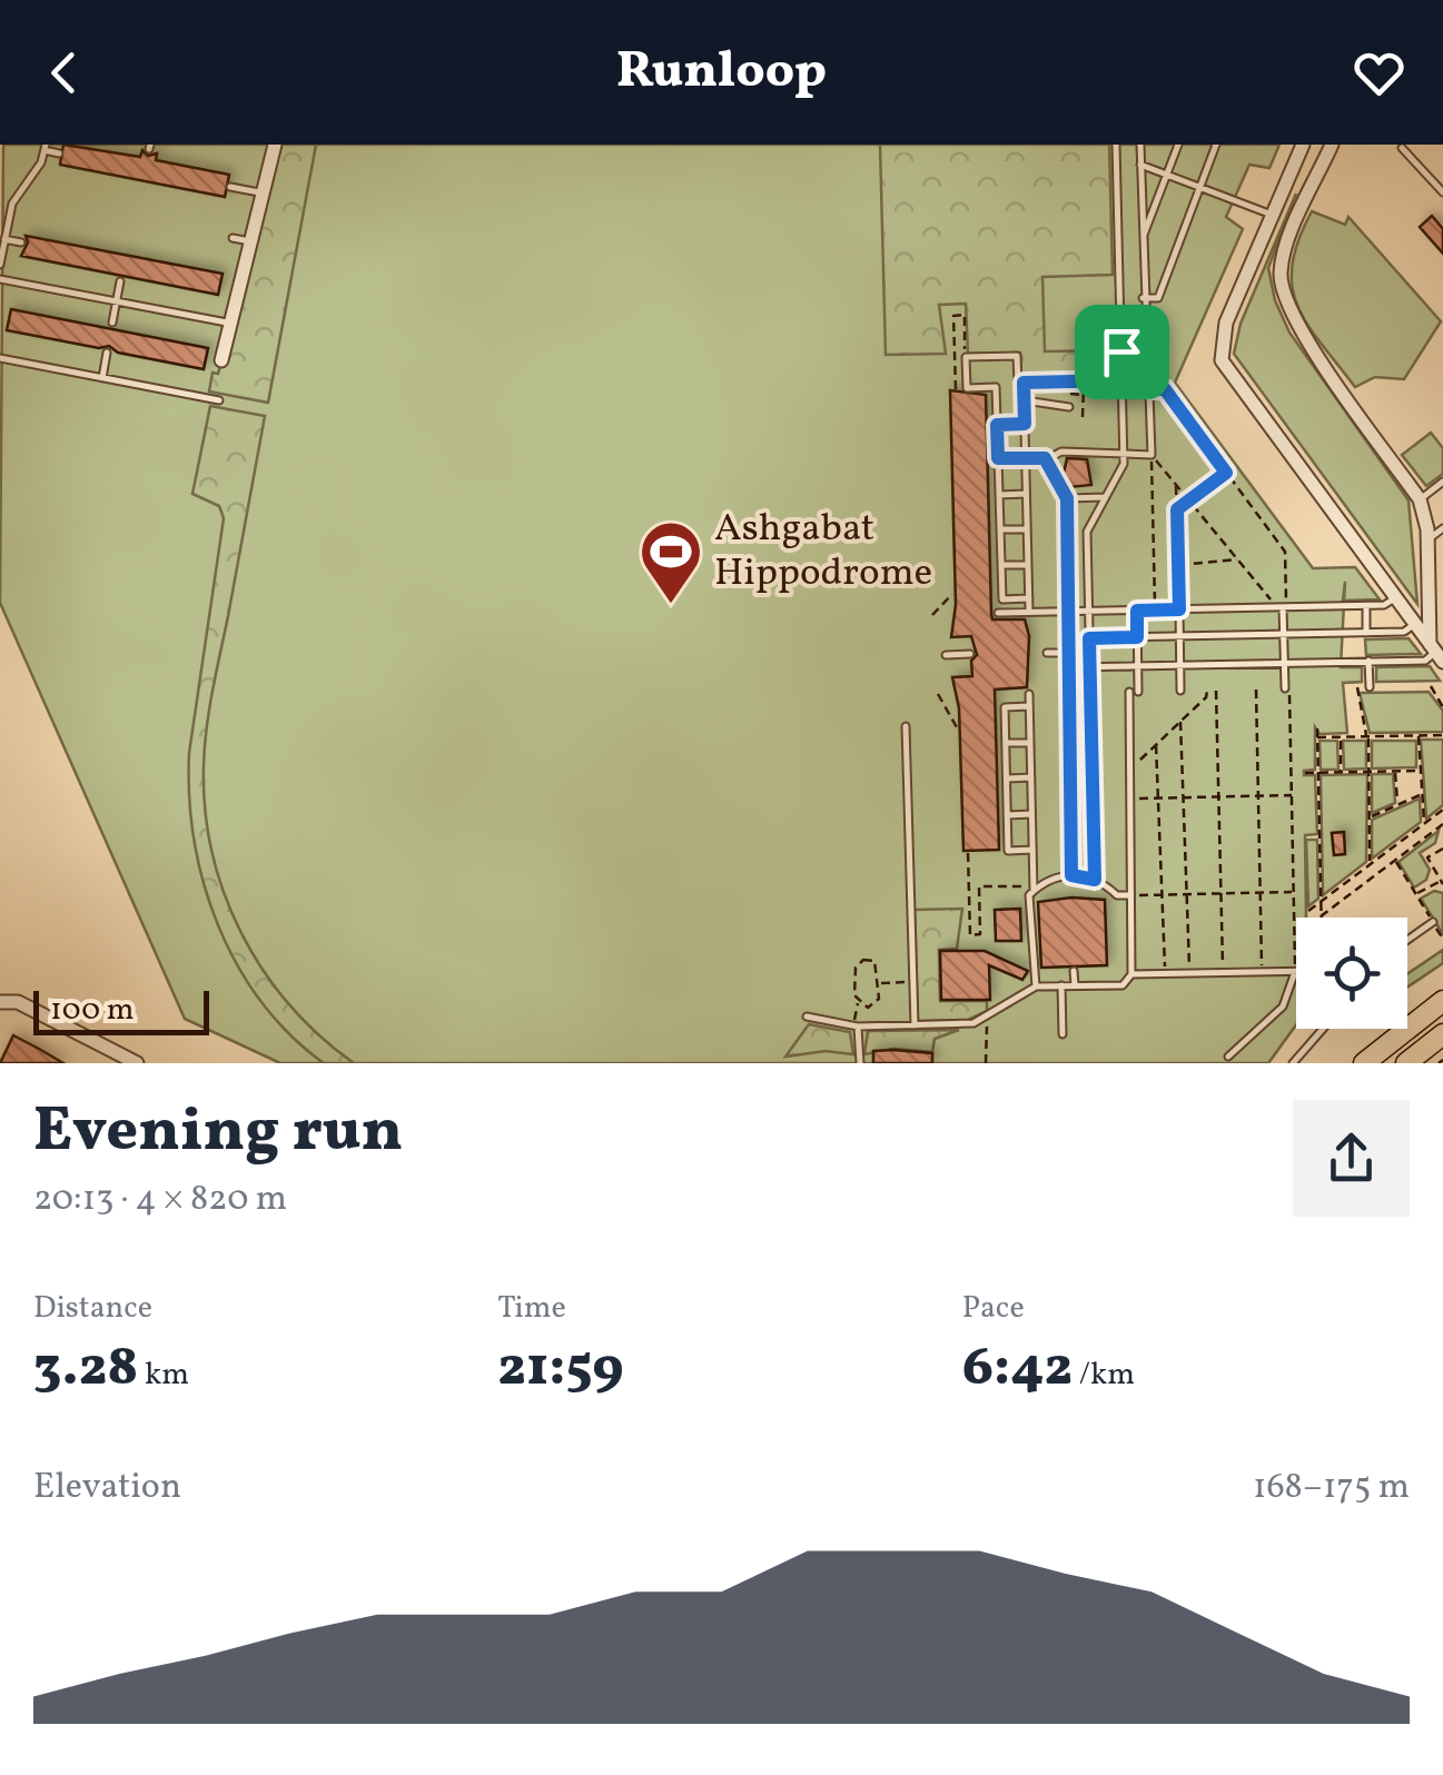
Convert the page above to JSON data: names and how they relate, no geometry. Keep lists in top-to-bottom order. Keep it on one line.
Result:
{"places":{"sports":["Ashgabat Hippodrome"]},"scale_bar":"100 m","page":{"header":"Runloop","scale":"100 m","heading":["Evening run","20:13 · 4 × 820 m"],"stats":[["Distance","3.28 km"],["Time","21:59"],["Pace","6:42 /km"]],"chart":["Elevation","168–175 m"]}}
